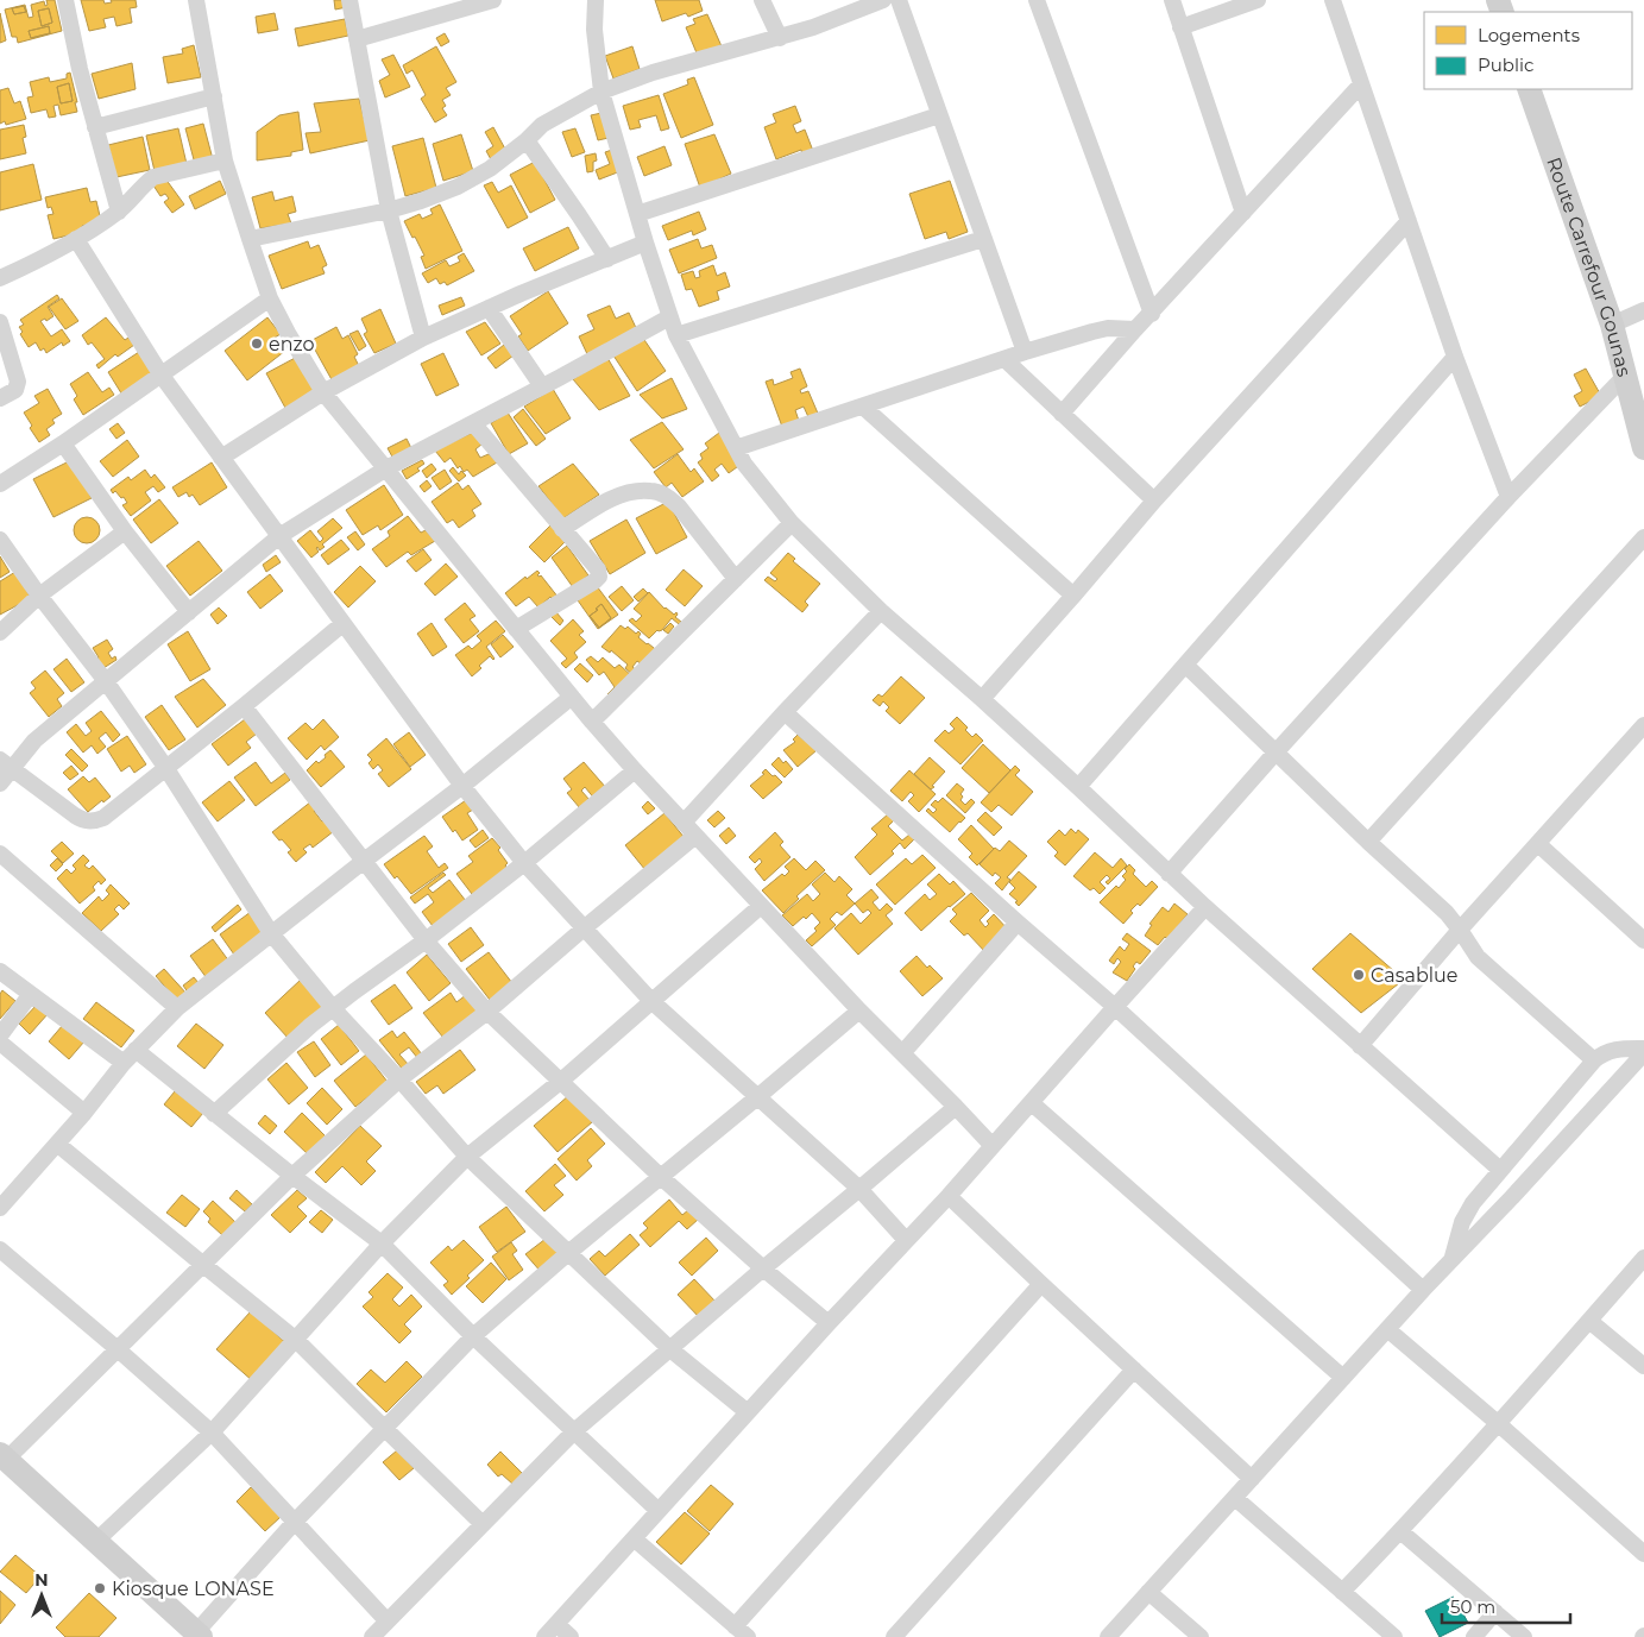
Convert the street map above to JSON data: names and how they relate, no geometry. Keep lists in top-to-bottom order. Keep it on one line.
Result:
{"streets":{"main road":["Route Carrefour Gounas"]},"places":["enzo","Casablue","Kiosque LONASE"],"legend":["Logements","Public"],"scale_bar":"50 m","north":"top"}
